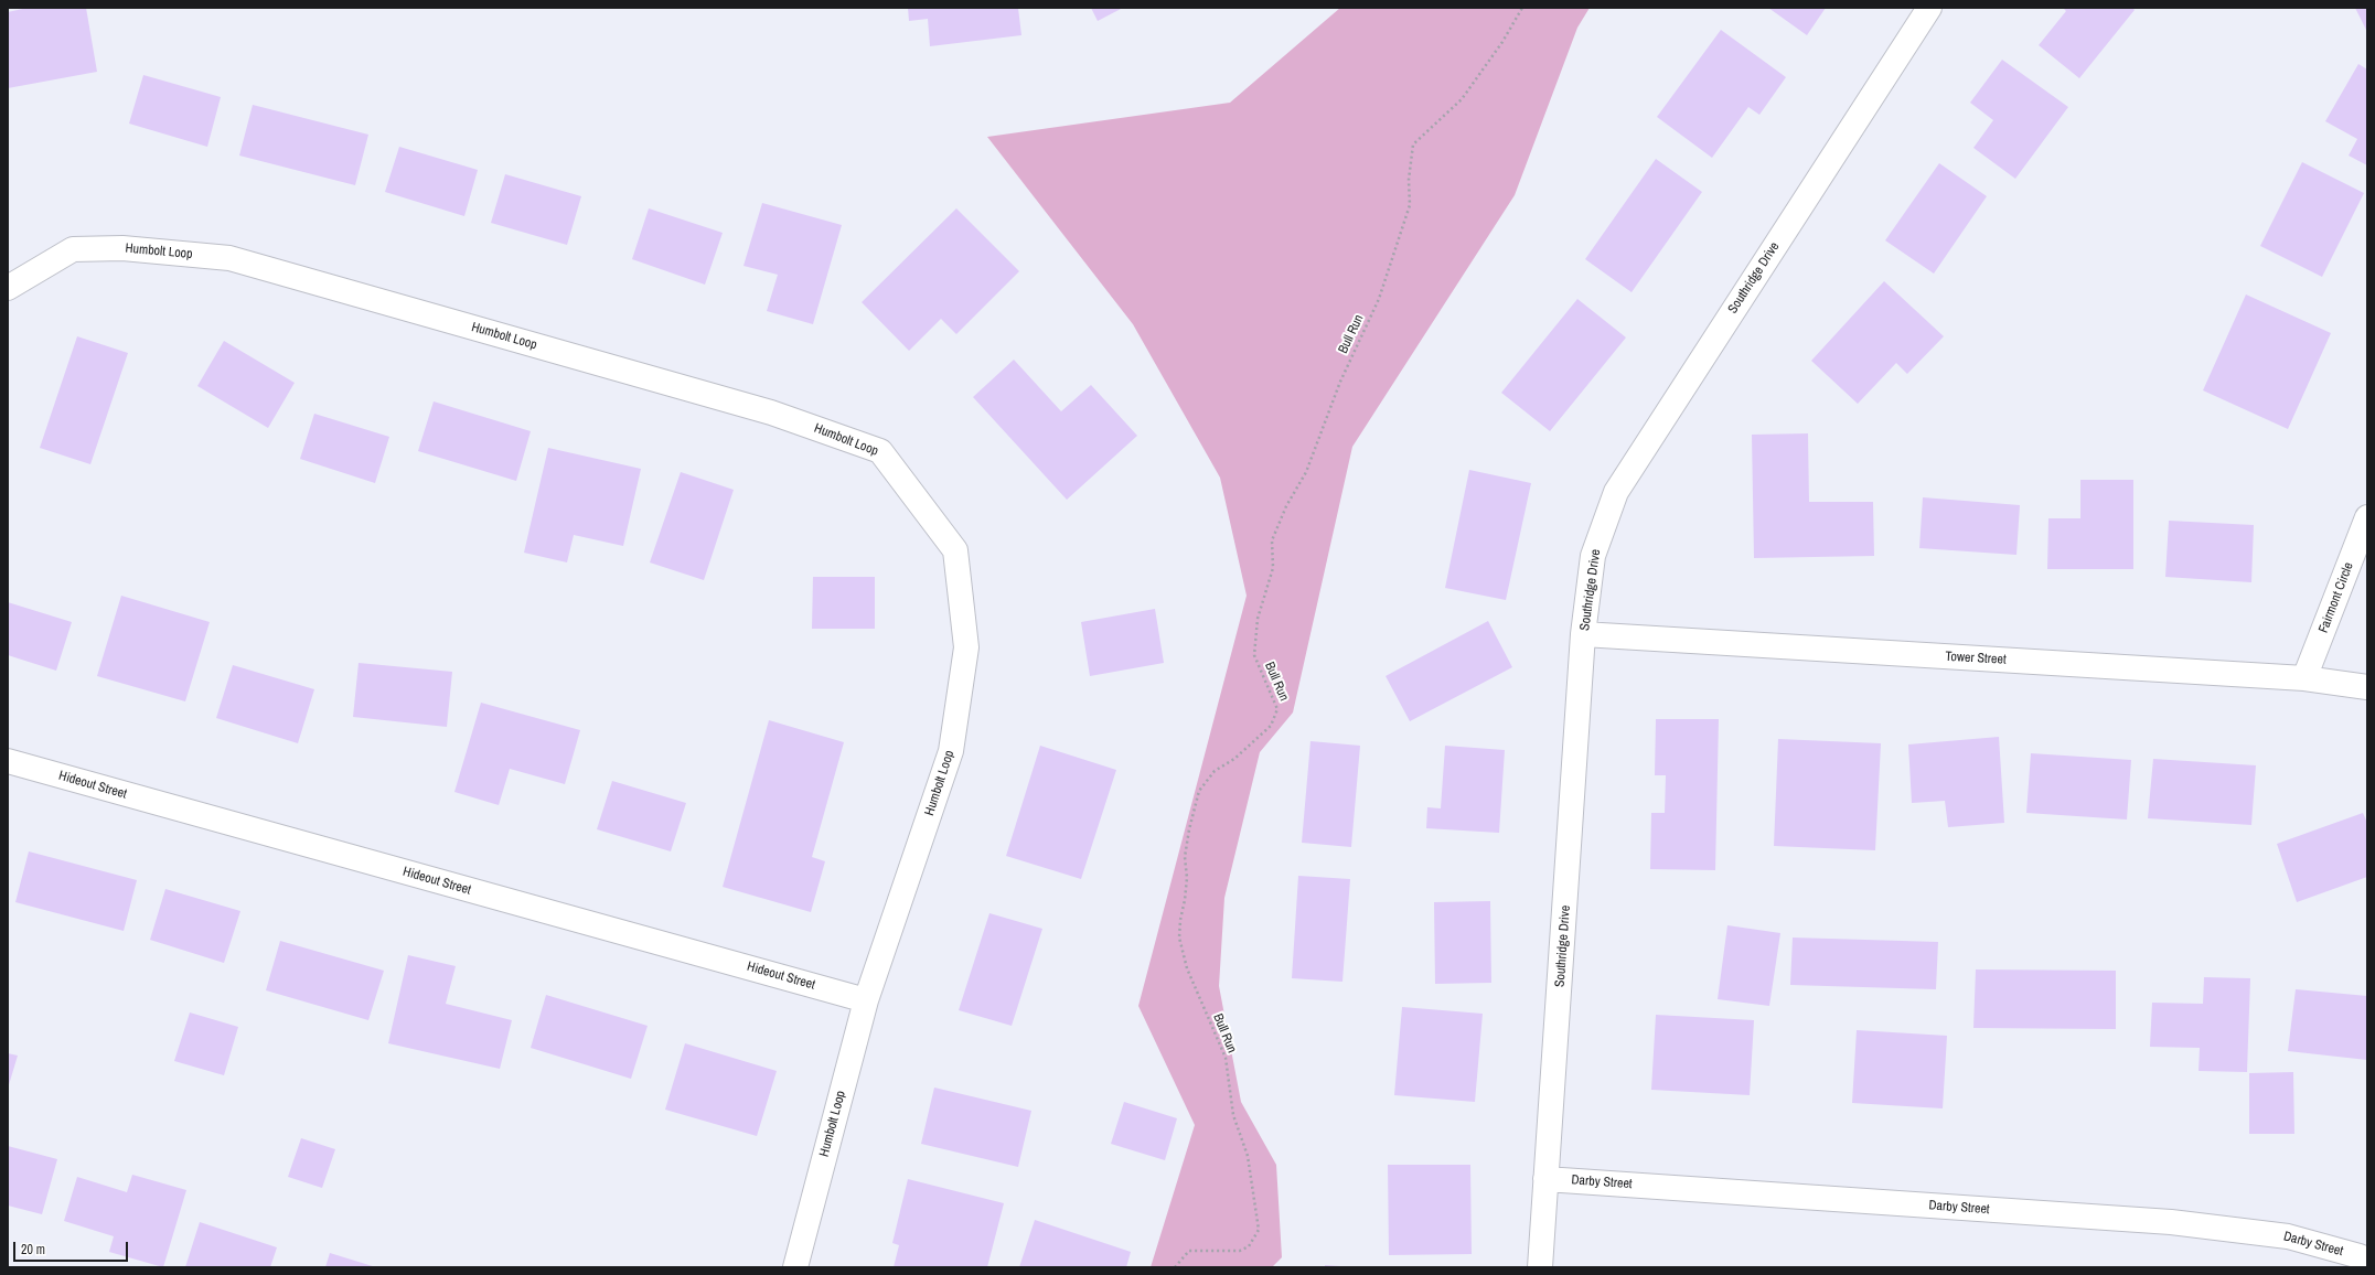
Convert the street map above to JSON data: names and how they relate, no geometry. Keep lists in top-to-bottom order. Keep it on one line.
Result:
{"streets":{"street":["Humbolt Loop","Southridge Drive","Fairmont Circle","Tower Street","Hideout Street","Darby Street"],"path":["Bull Run"]},"crossings":[["Humbolt Loop","Hideout Street"],["Southridge Drive","Tower Street"],["Southridge Drive","Darby Street"],["Fairmont Circle","Tower Street"]],"scale_bar":"20 m"}
